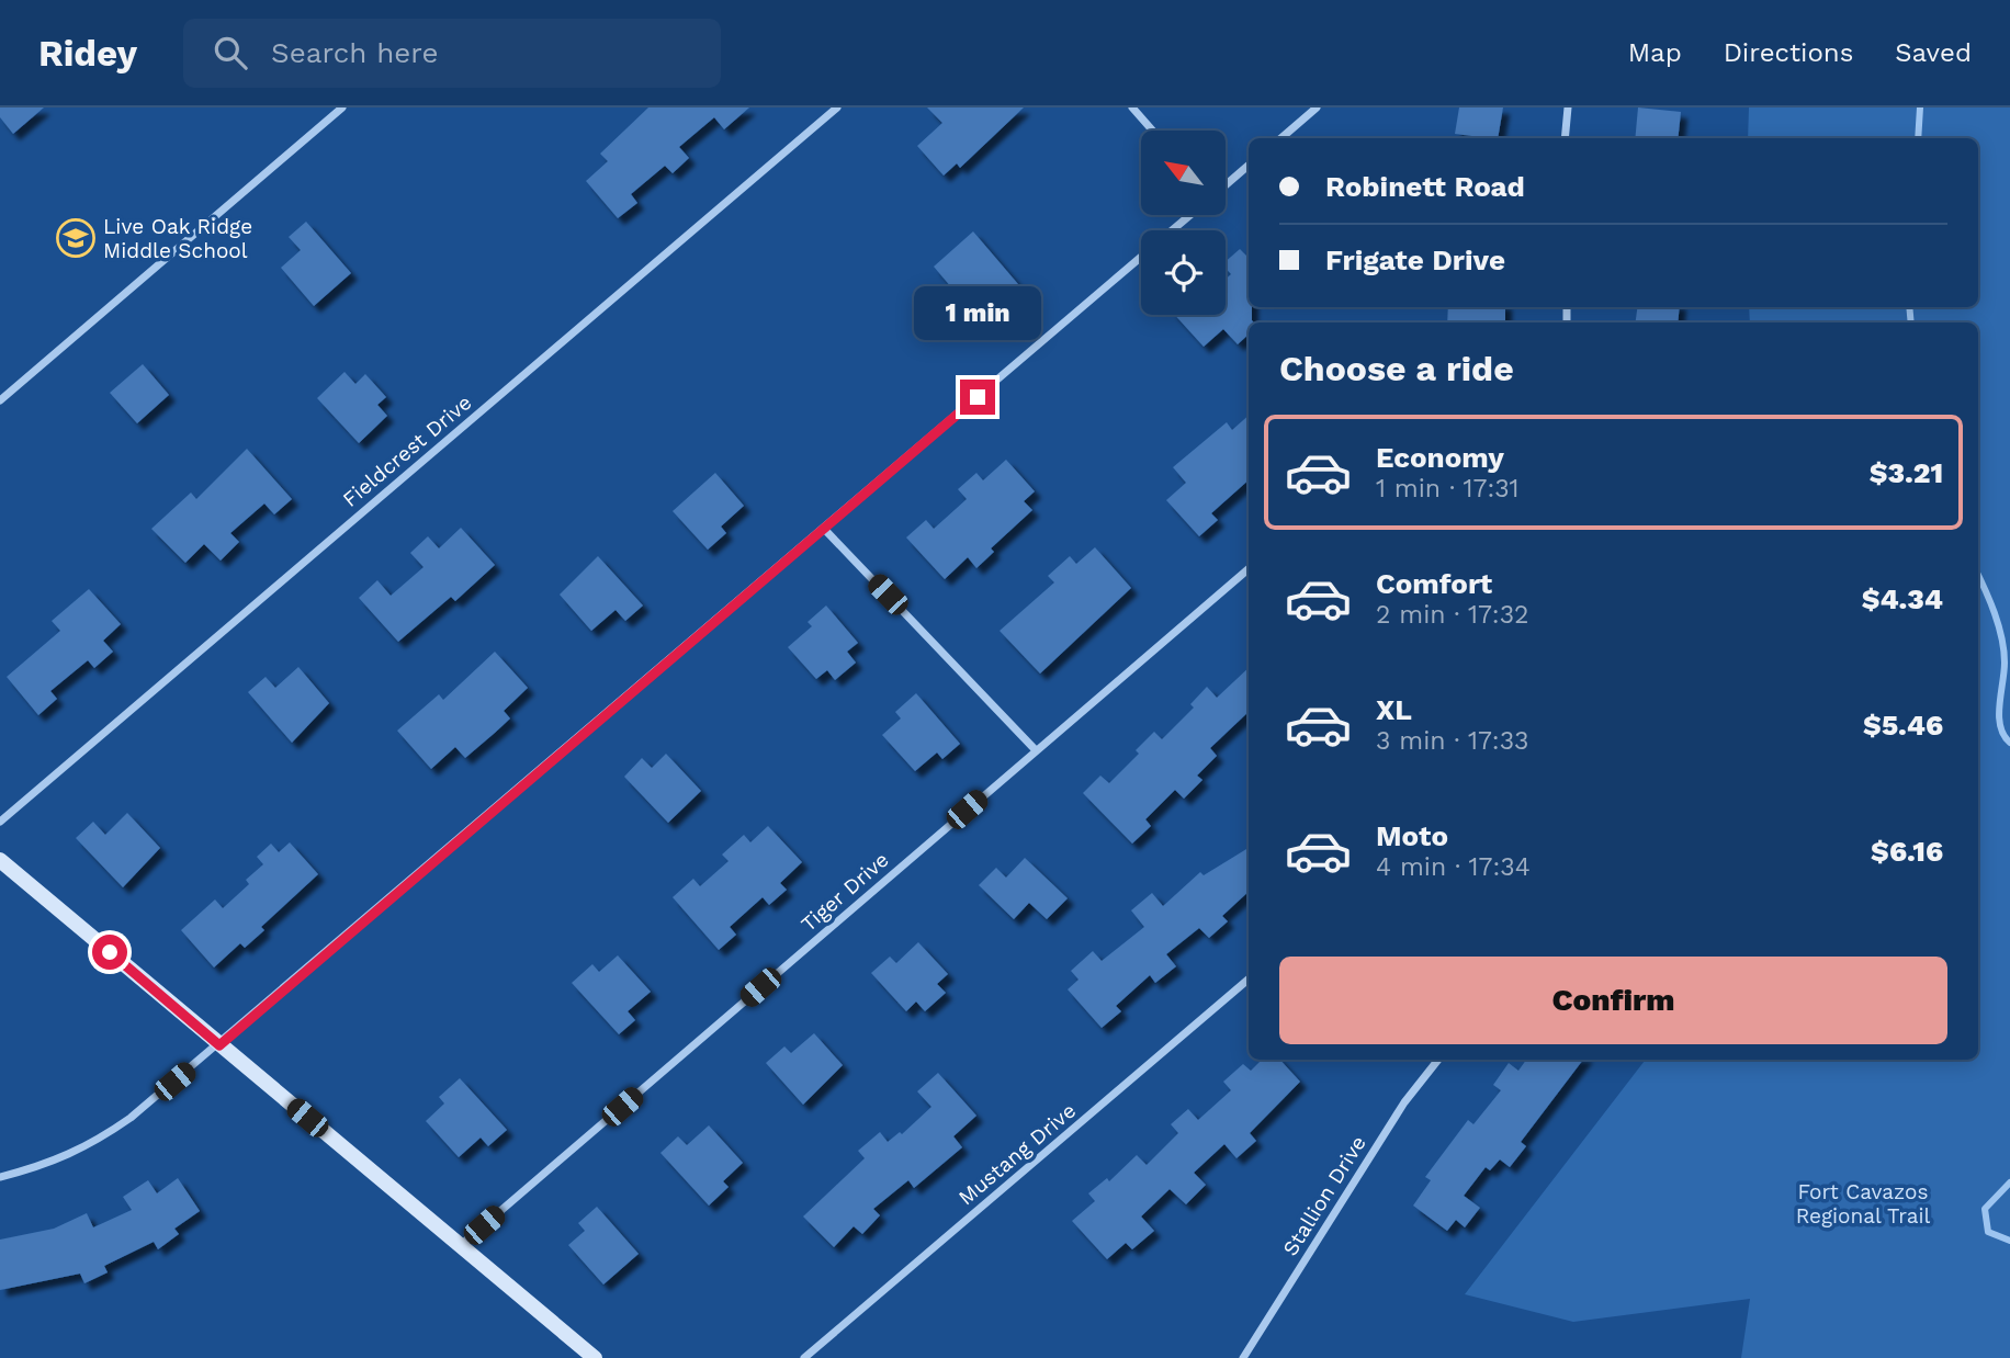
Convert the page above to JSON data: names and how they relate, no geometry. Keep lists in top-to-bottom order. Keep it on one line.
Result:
{"streets":{"street":["Fieldcrest Drive","Tiger Drive","Mustang Drive","Stallion Drive"]},"parks":["Fort Cavazos Regional Trail"],"places":{"school or university":["Live Oak Ridge Middle School"]},"north":"top left","page":{"header":"Ridey","search":"Search here","nav":["Map","Directions","Saved"],"banner":["Robinett Road","Frigate Drive"],"bubble":"1 min","heading":"Choose a ride","list":[{"name":"Economy","note":"1 min · 17:31","value":"$3.21"},{"name":"Comfort","note":"2 min · 17:32","value":"$4.34"},{"name":"XL","note":"3 min · 17:33","value":"$5.46"},{"name":"Moto","note":"4 min · 17:34","value":"$6.16"}],"buttons":"Confirm"}}
